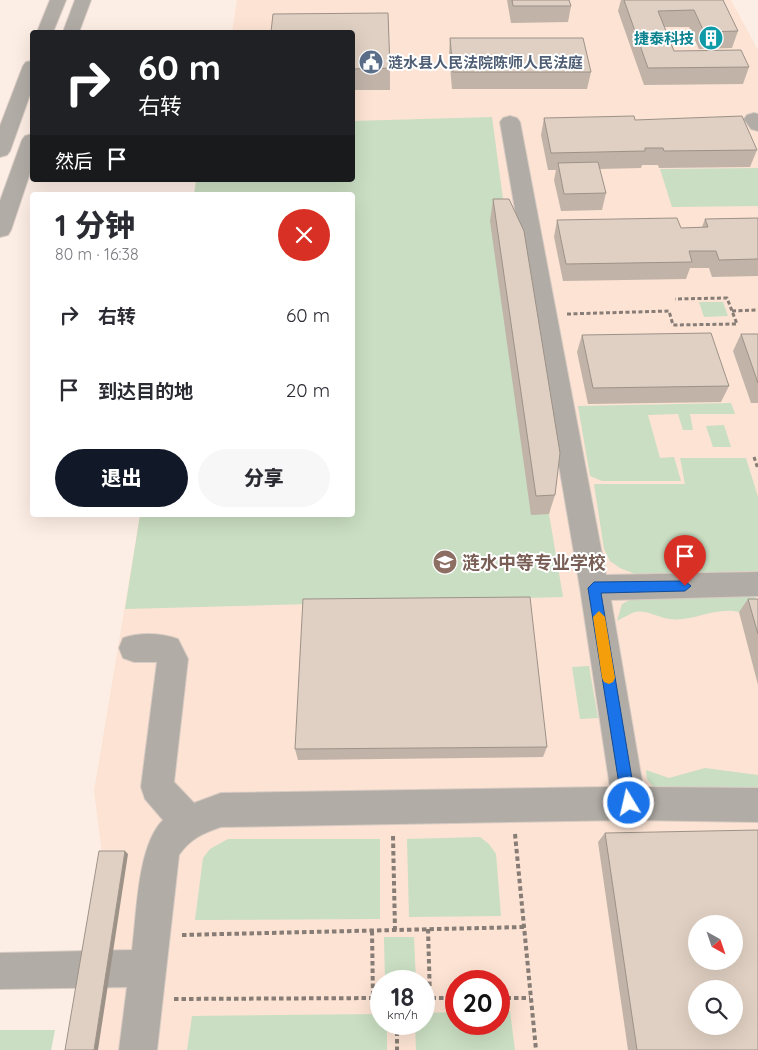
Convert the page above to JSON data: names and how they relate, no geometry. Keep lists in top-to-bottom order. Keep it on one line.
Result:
{"places":{"building":["捷泰科技"],"public building":["涟水县人民法院陈师人民法庭"],"school or university":["涟水中等专业学校"]},"north":"bottom right","page":{"turn":["60 m","右转"],"then":"然后","heading":["1 分钟","80 m · 16:38"],"list":[{"name":"右转","value":"60 m"},{"name":"到达目的地","value":"20 m"}],"buttons":["退出","分享"],"speed":"18 km/h","limit":"20"}}
